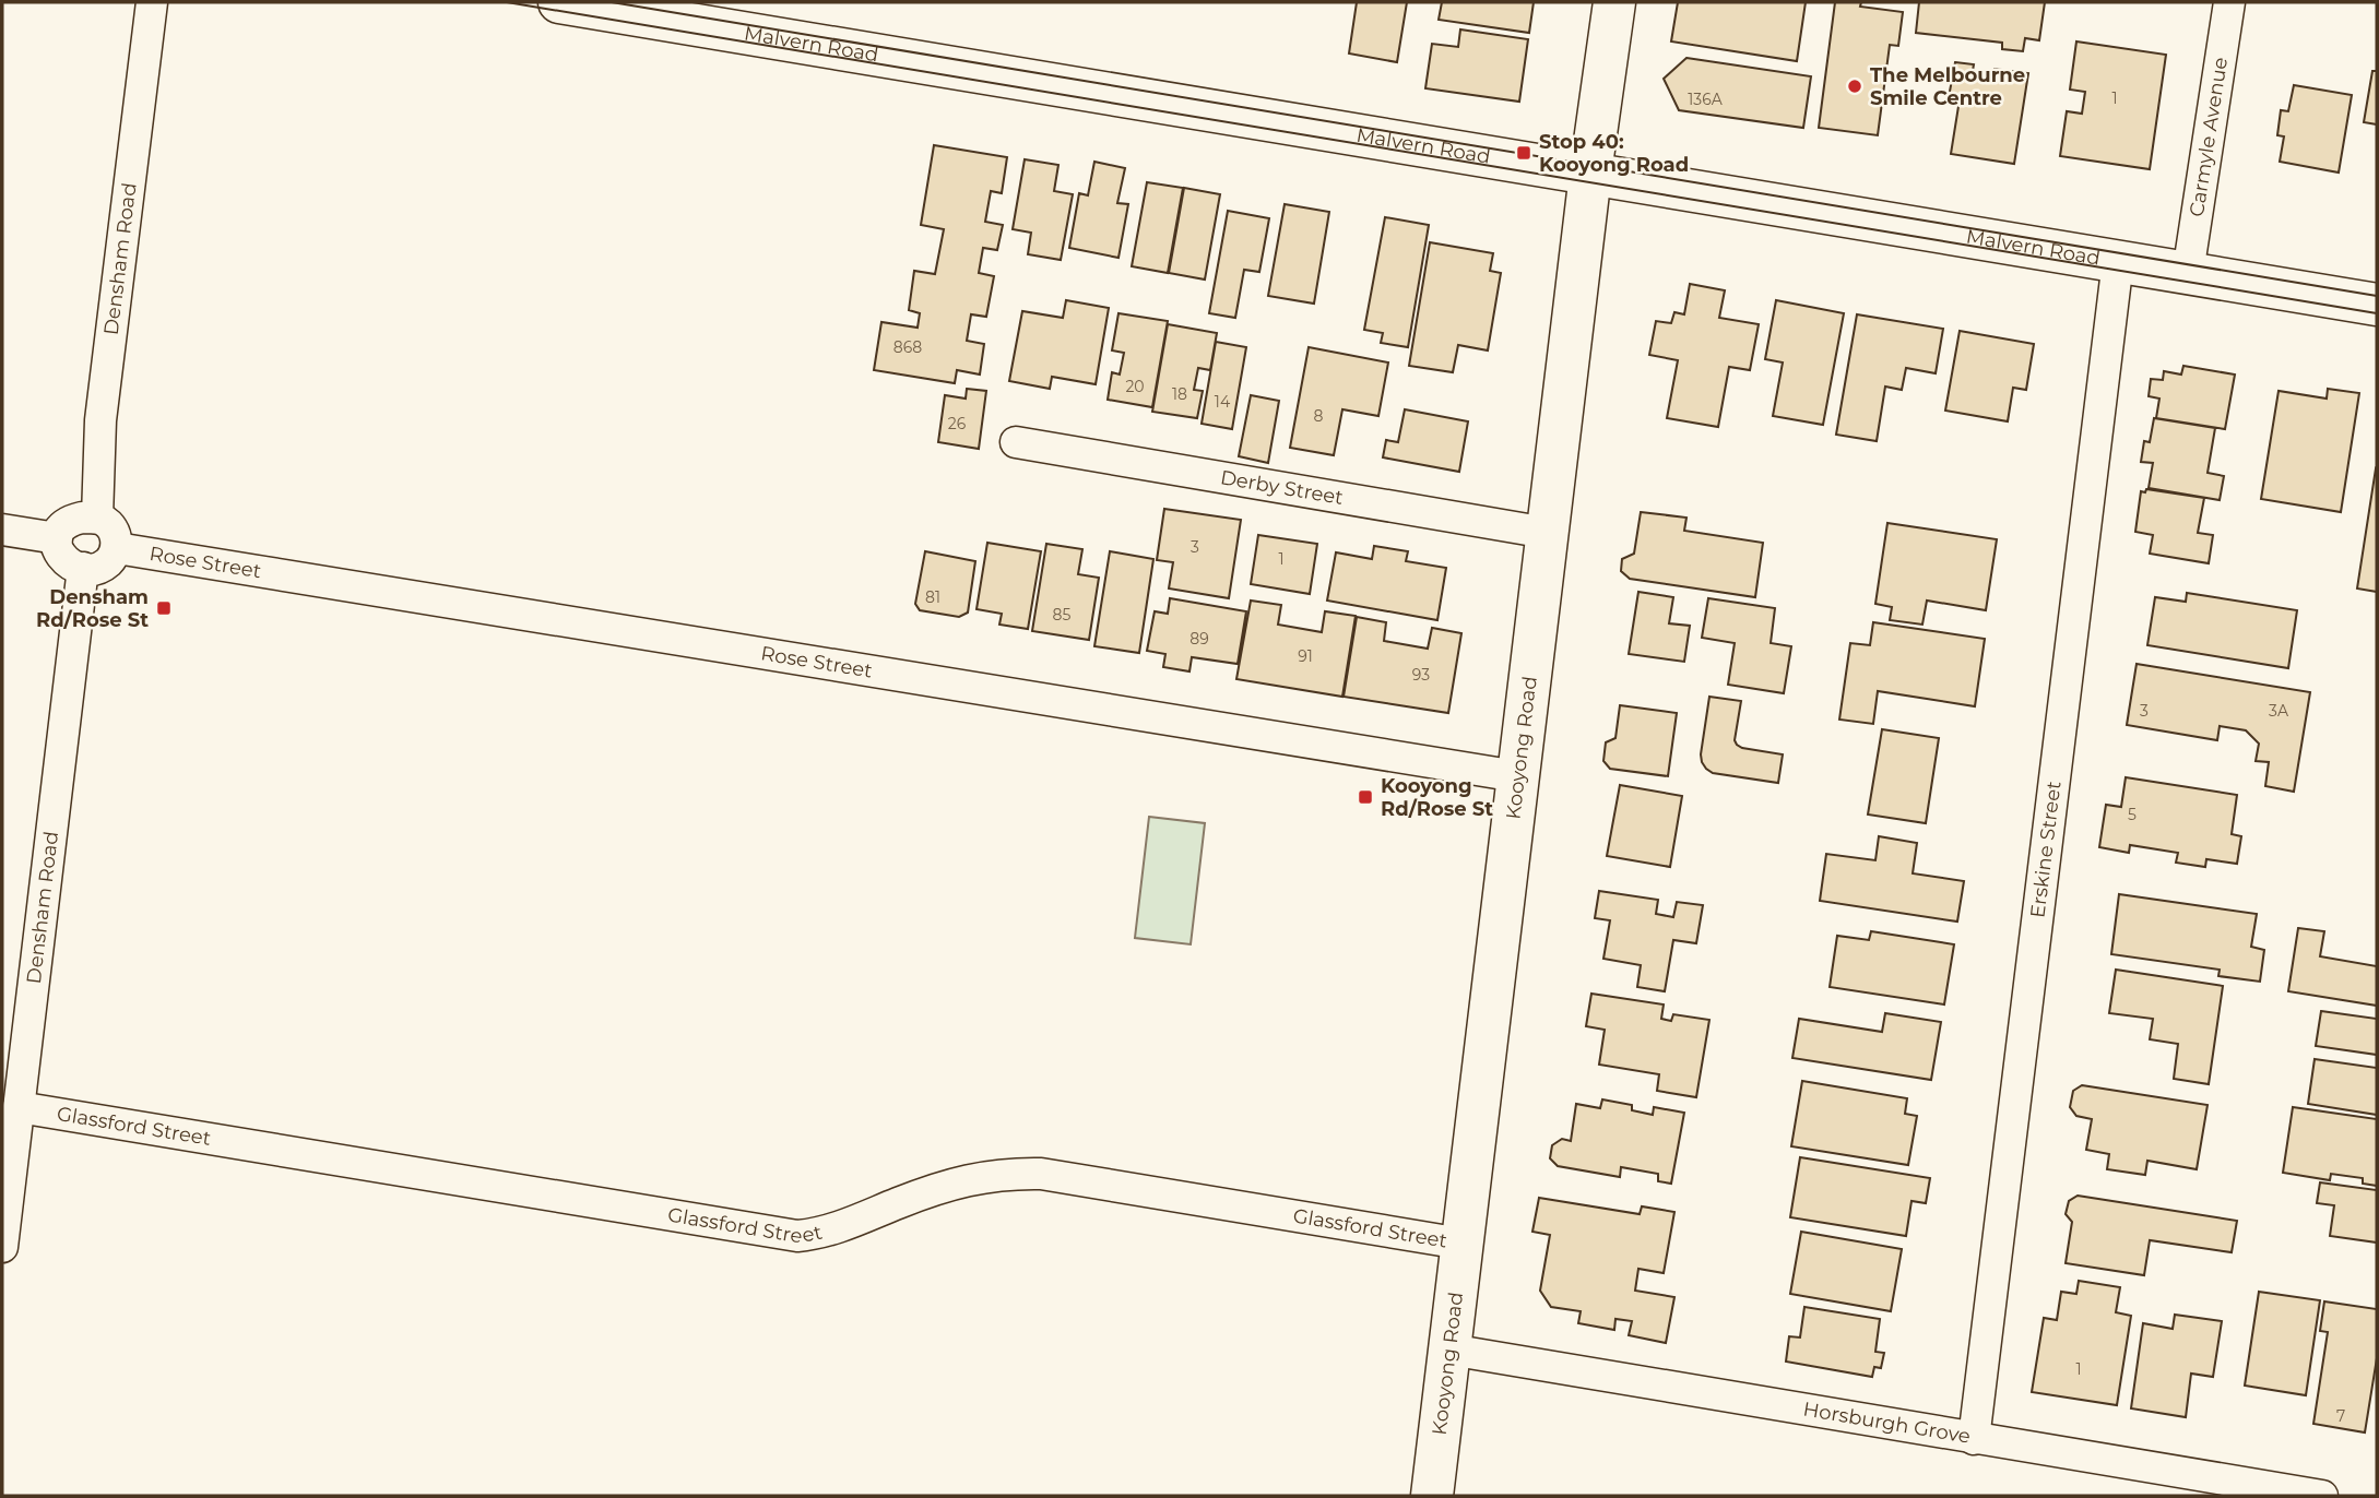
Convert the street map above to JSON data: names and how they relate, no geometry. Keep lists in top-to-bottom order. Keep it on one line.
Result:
{"streets":{"main road":["Malvern Road","Kooyong Road"],"street":["Carmyle Avenue","Densham Road","Derby Street","Rose Street","Erskine Street","Glassford Street","Horsburgh Grove"]},"crossings":[["Malvern Road","Carmyle Avenue"],["Malvern Road","Kooyong Road"],["Malvern Road","Erskine Street"],["Densham Road","Rose Street"],["Densham Road","Glassford Street"],["Derby Street","Kooyong Road"],["Rose Street","Kooyong Road"],["Kooyong Road","Glassford Street"],["Kooyong Road","Horsburgh Grove"],["Erskine Street","Horsburgh Grove"]],"places":{"other":["The Melbourne Smile Centre"],"transit":["Stop 40: Kooyong Road","Densham Rd/Rose St","Kooyong Rd/Rose St"]},"house_numbers":["1","136A","868","20","18","14","8","26","3","1","81","85","89","91","93","3","3A","5","1","7"]}
